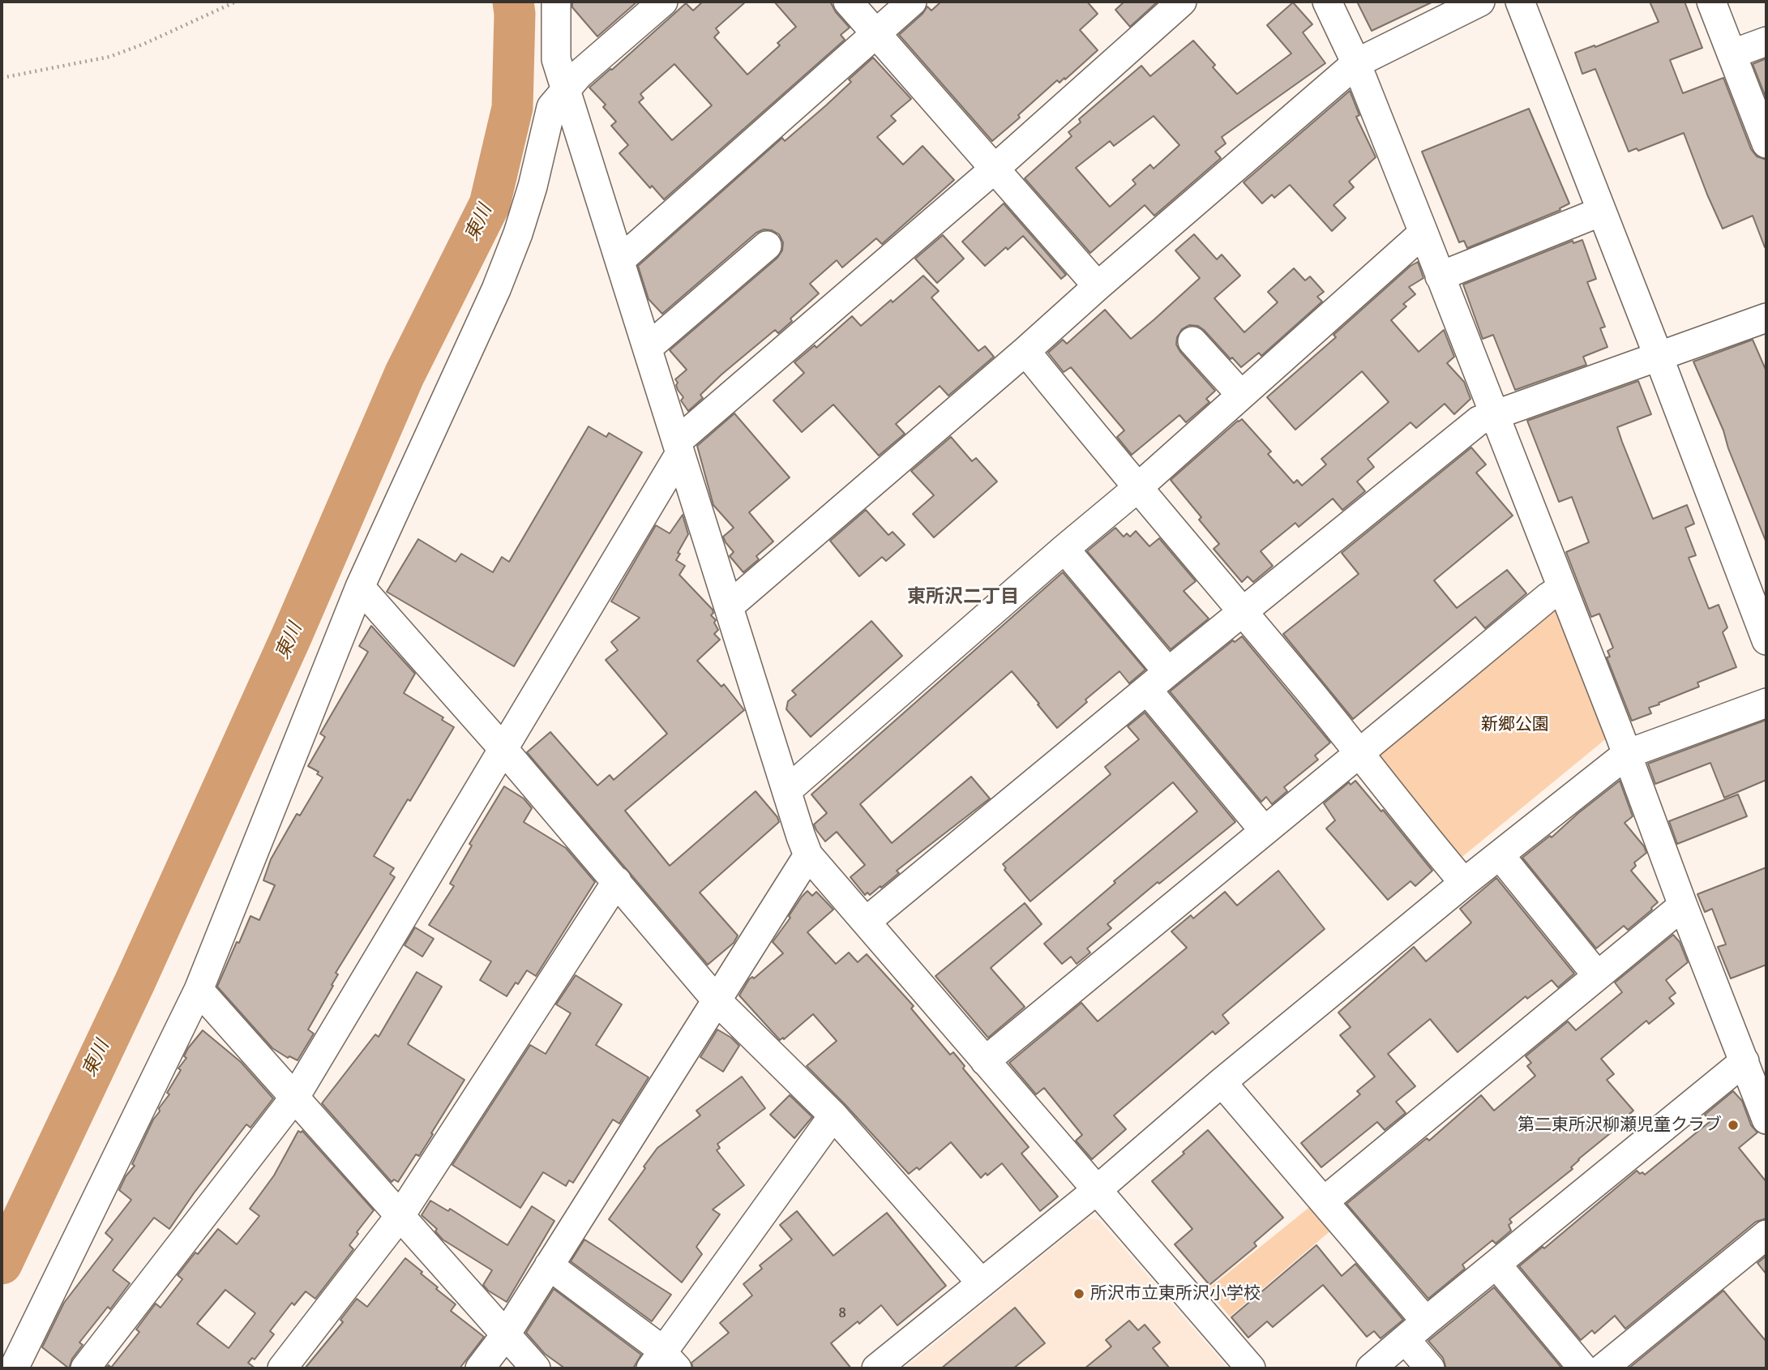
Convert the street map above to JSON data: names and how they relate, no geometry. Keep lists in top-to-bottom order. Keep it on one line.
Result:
{"districts":["東所沢二丁目"],"water":["東川"],"parks":["新郷公園"],"places":["第二東所沢柳瀬児童クラブ","所沢市立東所沢小学校"],"house_numbers":["8"]}
